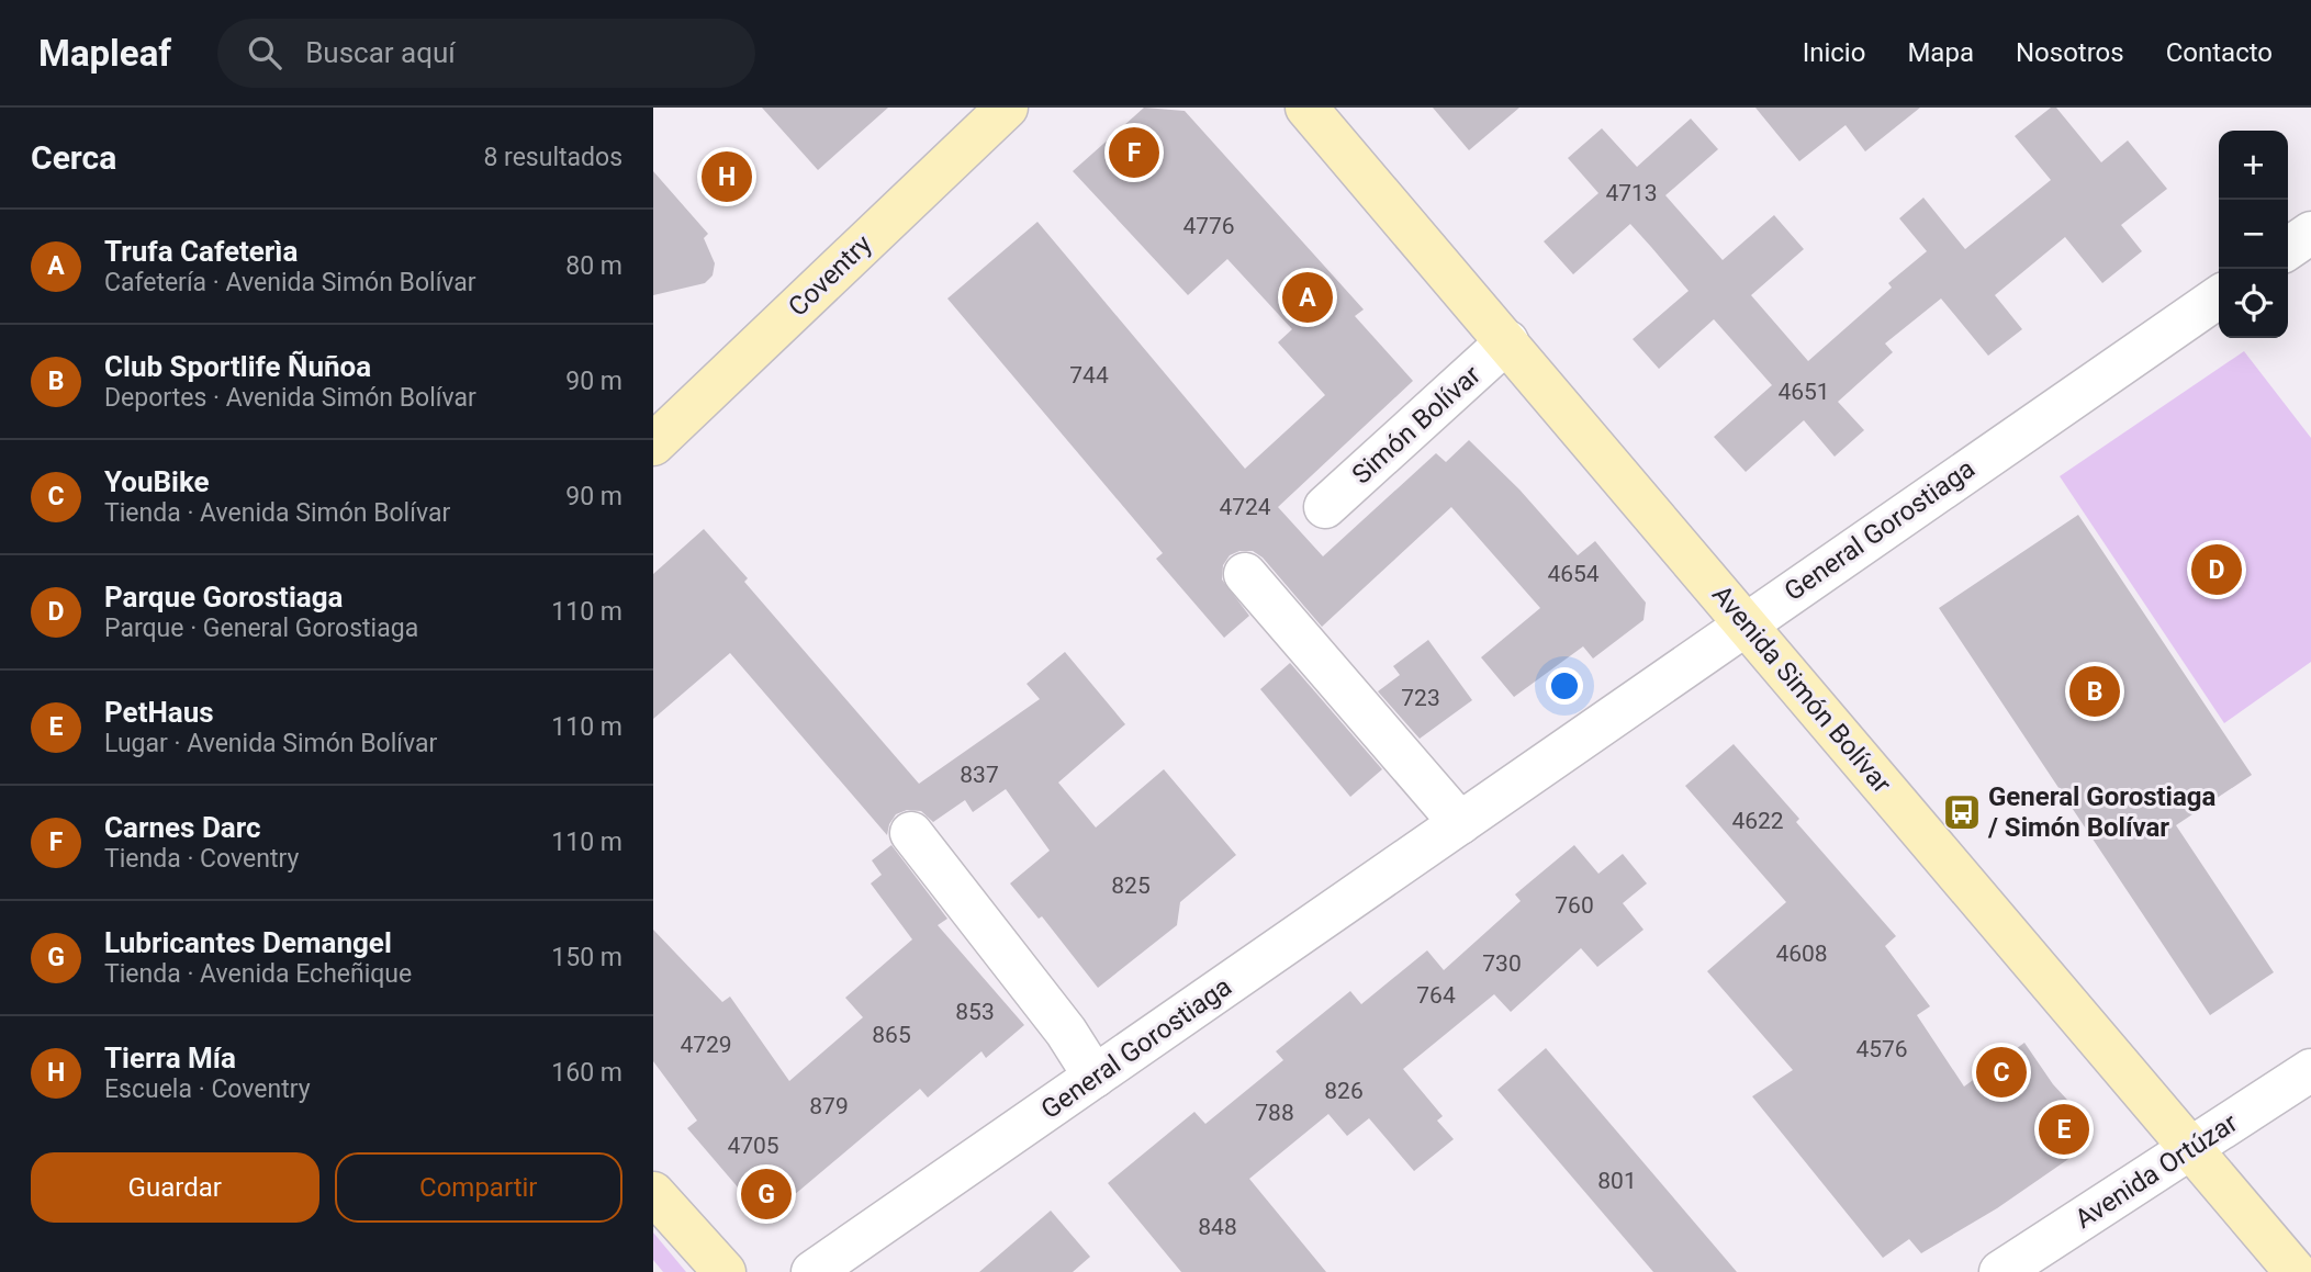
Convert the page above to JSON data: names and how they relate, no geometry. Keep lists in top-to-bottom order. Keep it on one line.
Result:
{"streets":{"street":["Coventry","Simón Bolívar","General Gorostiaga","Avenida Simón Bolívar","Avenida Ortúzar"]},"crossings":[["Simón Bolívar","Avenida Simón Bolívar"],["General Gorostiaga","Avenida Simón Bolívar"],["Avenida Simón Bolívar","Avenida Ortúzar"]],"places":{"bus stop":["General Gorostiaga / Simón Bolívar"]},"house_numbers":["4713","4776","744","4651","4724","4654","723","837","4622","825","760","4608","730","764","853","865","4729","4576","826","879","788","4705","801","848"],"page":{"header":"Mapleaf","search":"Buscar aquí","nav":["Inicio","Mapa","Nosotros","Contacto"],"heading":["Cerca","8 resultados"],"pins":["F","H","A","D","B","C","E","G"],"map_buttons":["+","−"],"list":[{"mark":"A","name":"Trufa Cafeterìa","note":"Cafetería · Avenida Simón Bolívar","value":"80 m"},{"mark":"B","name":"Club Sportlife Ñuñoa","note":"Deportes · Avenida Simón Bolívar","value":"90 m"},{"mark":"C","name":"YouBike","note":"Tienda · Avenida Simón Bolívar","value":"90 m"},{"mark":"D","name":"Parque Gorostiaga","note":"Parque · General Gorostiaga","value":"110 m"},{"mark":"E","name":"PetHaus","note":"Lugar · Avenida Simón Bolívar","value":"110 m"},{"mark":"F","name":"Carnes Darc","note":"Tienda · Coventry","value":"110 m"},{"mark":"G","name":"Lubricantes Demangel","note":"Tienda · Avenida Echeñique","value":"150 m"},{"mark":"H","name":"Tierra Mía","note":"Escuela · Coventry","value":"160 m"}],"buttons":["Guardar","Compartir"]}}
